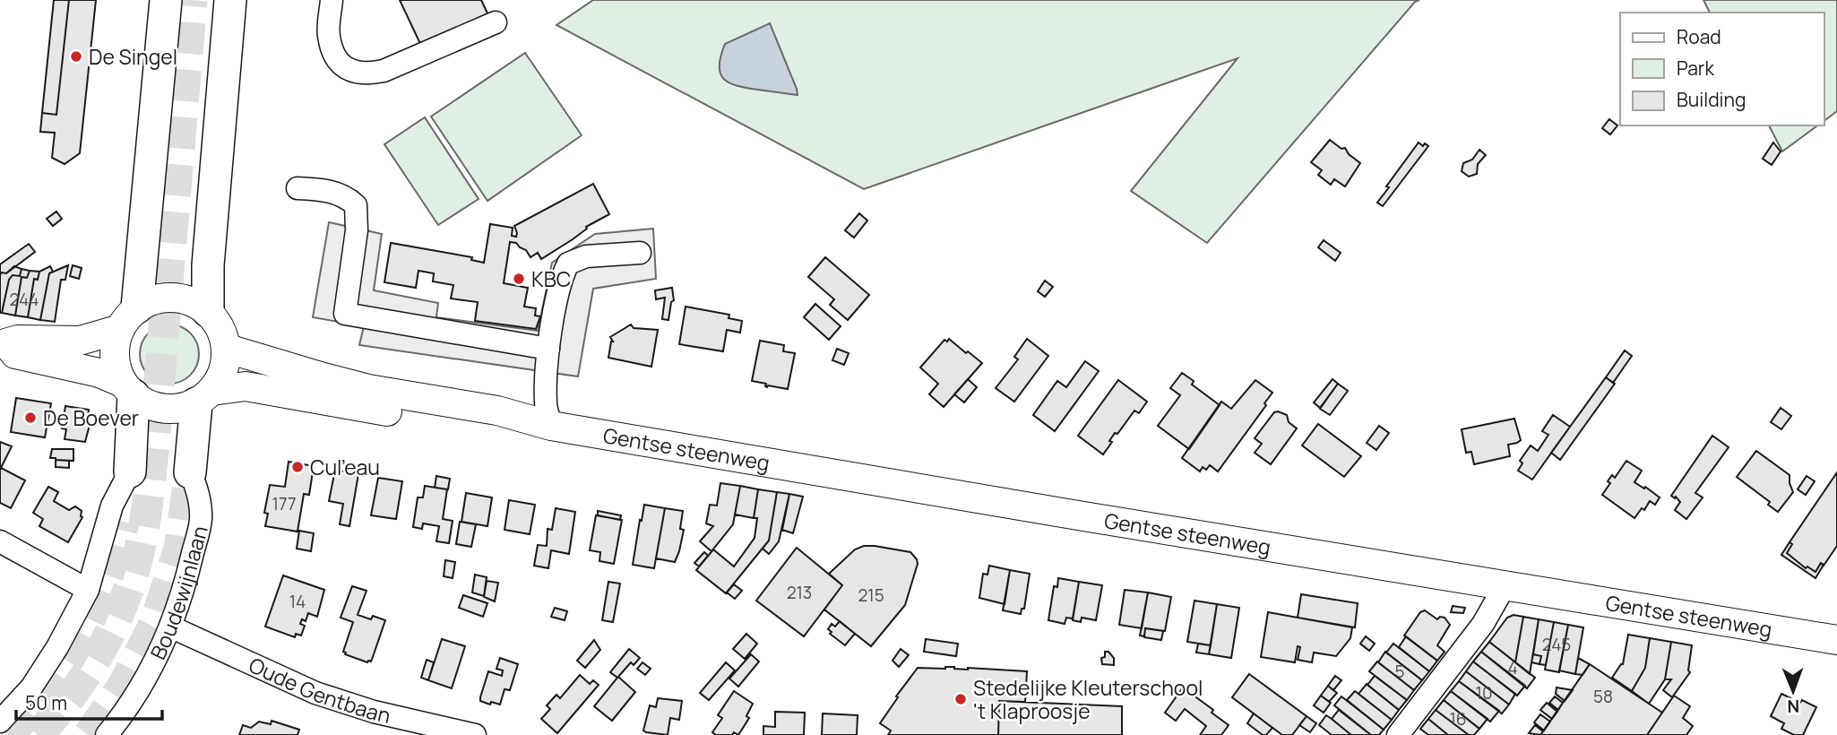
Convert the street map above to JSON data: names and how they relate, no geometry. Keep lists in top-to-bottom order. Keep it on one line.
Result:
{"streets":{"main road":["Gentse steenweg"],"street":["Boudewijnlaan","Oude Gentbaan"]},"crossings":[["Boudewijnlaan","Oude Gentbaan"]],"places":["De Singel","KBC","De Boever","Cul'eau","Stedelijke Kleuterschool 't Klaproosje"],"house_numbers":["244","177","213","215","14","245","4","5","10","58","16"],"legend":["Road","Park","Building"],"scale_bar":"50 m","north":"bottom"}
